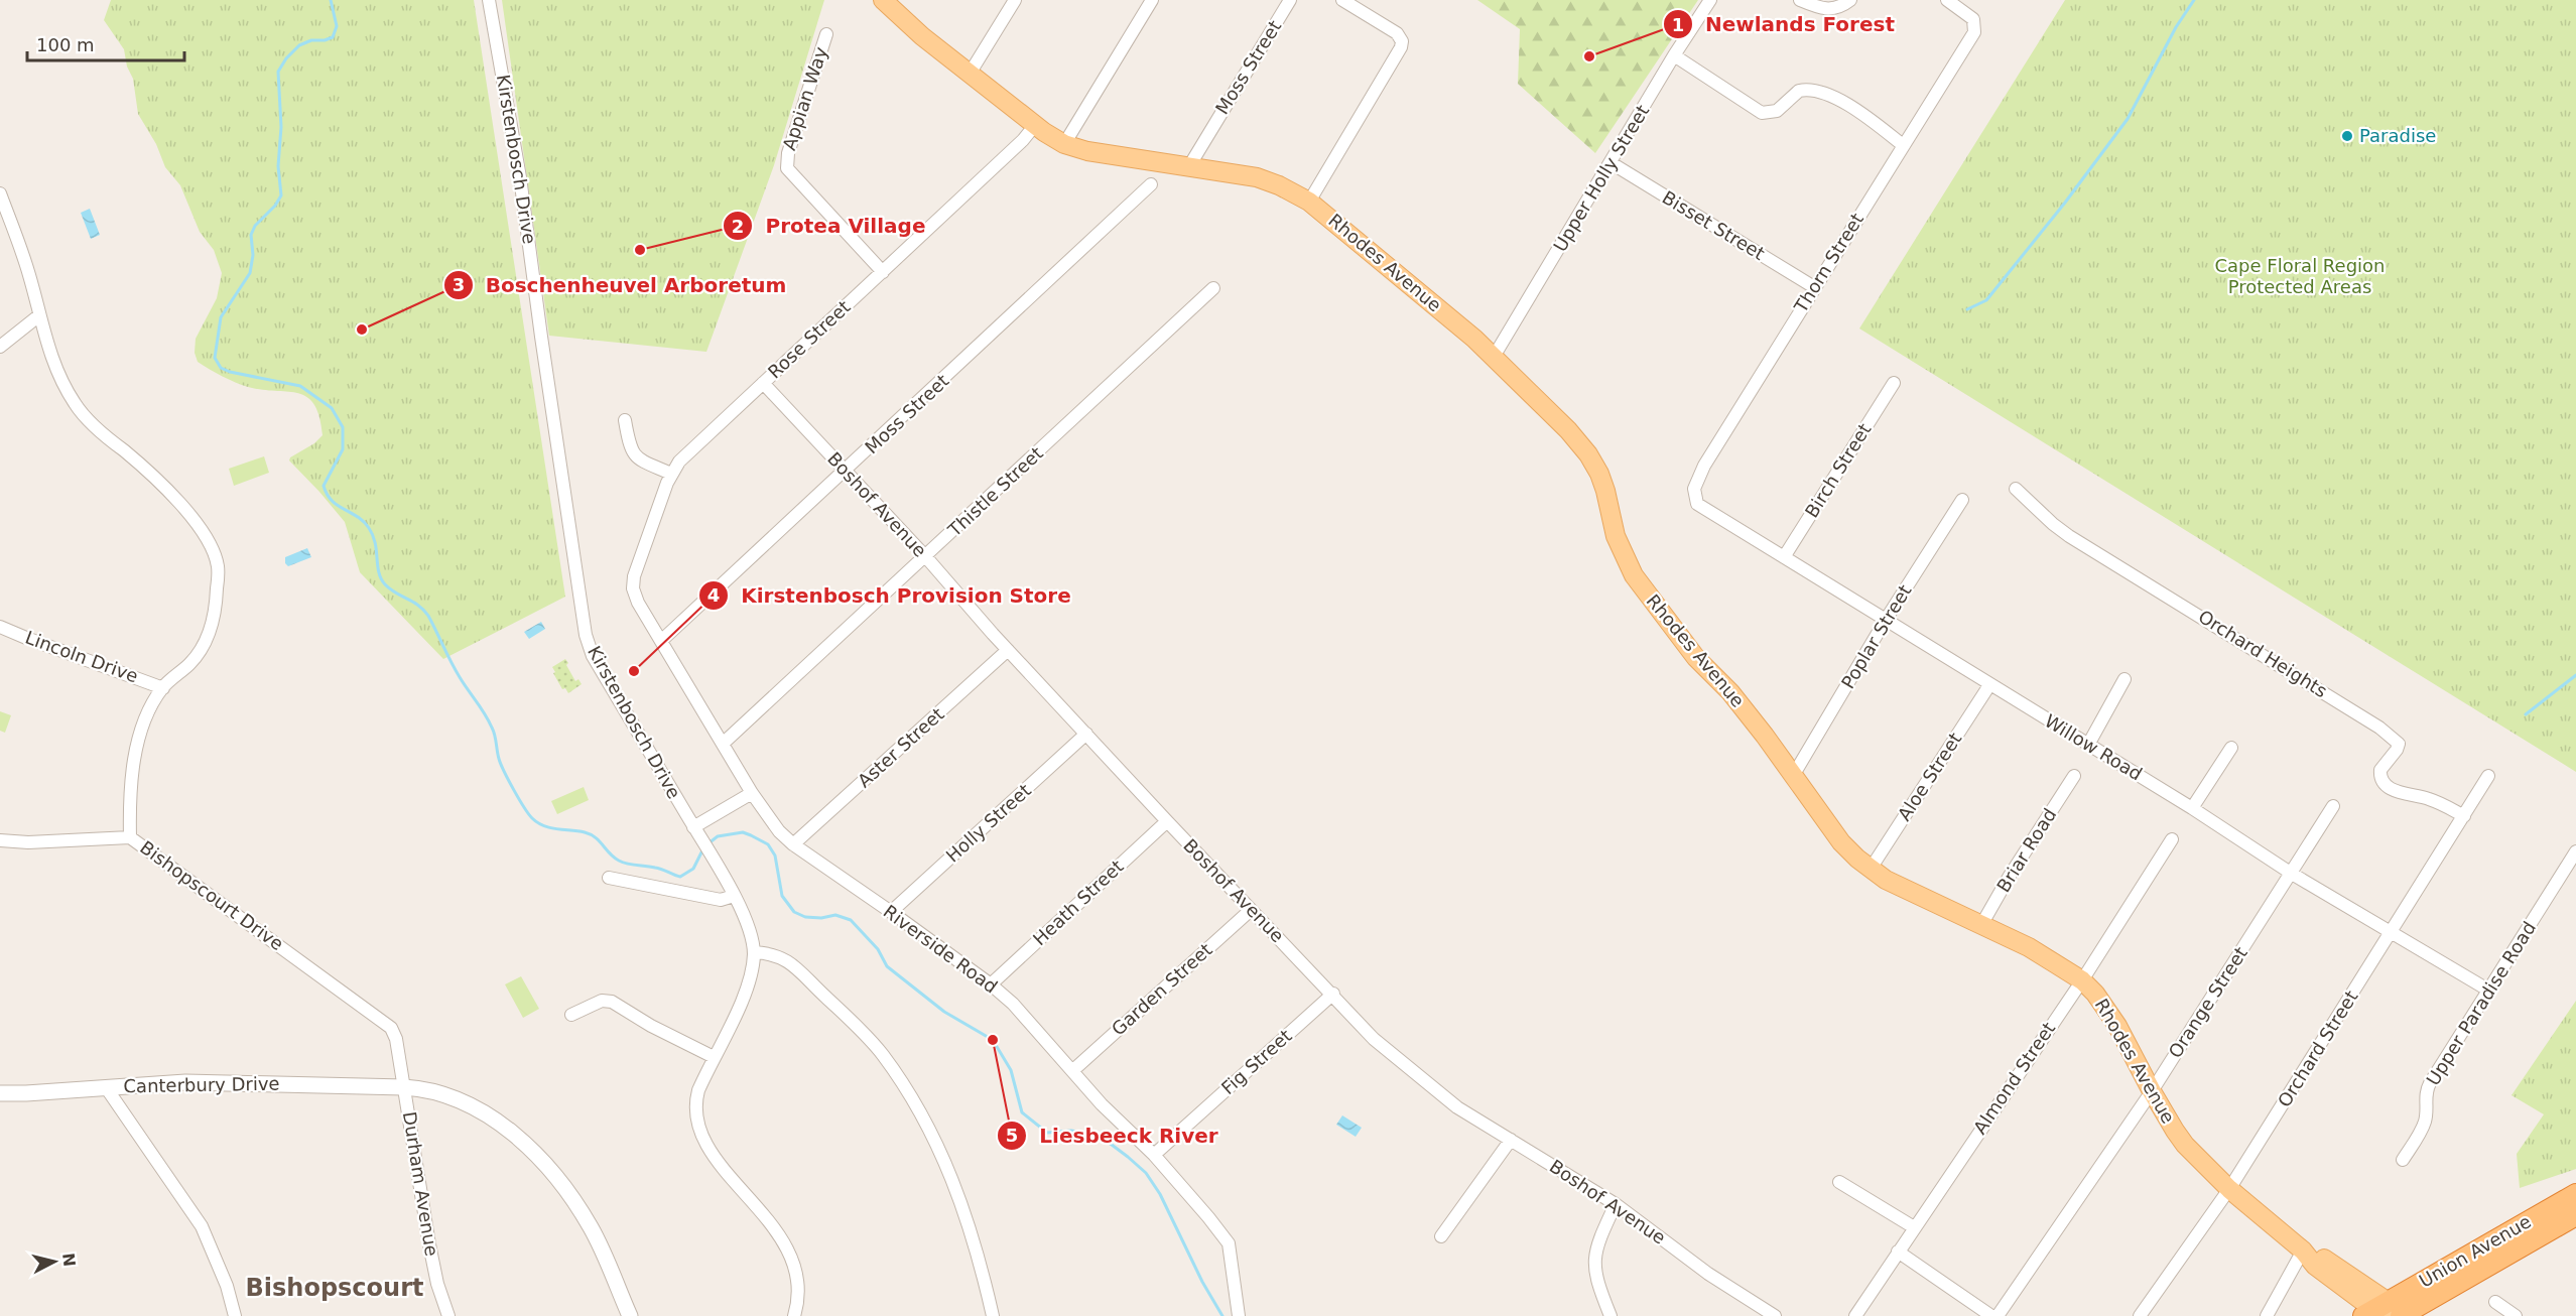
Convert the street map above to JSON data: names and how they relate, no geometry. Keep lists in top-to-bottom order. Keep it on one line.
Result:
{"streets":{"highway":["Union Avenue"],"main road":["Rhodes Avenue"],"street":["Moss Street","Appian Way","Kirstenbosch Drive","Upper Holly Street","Bisset Street","Thorn Street","Rose Street","Birch Street","Thistle Street","Boshof Avenue","Poplar Street","Orchard Heights","Lincoln Drive","Aster Street","Willow Road","Aloe Street","Holly Street","Briar Road","Bishopscourt Drive","Heath Street","Riverside Road","Garden Street","Orange Street","Upper Paradise Road","Orchard Street","Fig Street","Almond Street","Canterbury Drive","Durham Avenue"]},"crossings":[["Moss Street","Rhodes Avenue"],["Moss Street","Boshof Avenue"],["Moss Street","Riverside Road"],["Appian Way","Rose Street"],["Upper Holly Street","Bisset Street"],["Upper Holly Street","Rhodes Avenue"],["Bisset Street","Thorn Street"],["Rhodes Avenue","Rose Street"],["Rhodes Avenue","Poplar Street"],["Rhodes Avenue","Aloe Street"],["Rhodes Avenue","Briar Road"],["Rhodes Avenue","Orange Street"],["Rhodes Avenue","Orchard Street"],["Rhodes Avenue","Almond Street"],["Rhodes Avenue","Union Avenue"],["Thorn Street","Willow Road"],["Rose Street","Boshof Avenue"],["Rose Street","Riverside Road"],["Birch Street","Willow Road"],["Thistle Street","Boshof Avenue"],["Thistle Street","Riverside Road"],["Boshof Avenue","Aster Street"],["Boshof Avenue","Holly Street"],["Boshof Avenue","Heath Street"],["Boshof Avenue","Garden Street"],["Boshof Avenue","Fig Street"],["Poplar Street","Willow Road"],["Orchard Heights","Orchard Street"],["Lincoln Drive","Bishopscourt Drive"],["Aster Street","Riverside Road"],["Willow Road","Aloe Street"],["Willow Road","Orange Street"],["Willow Road","Upper Paradise Road"],["Willow Road","Orchard Street"],["Holly Street","Riverside Road"],["Bishopscourt Drive","Canterbury Drive"],["Bishopscourt Drive","Durham Avenue"],["Heath Street","Riverside Road"],["Riverside Road","Garden Street"],["Riverside Road","Fig Street"],["Canterbury Drive","Durham Avenue"]],"districts":["Bishopscourt"],"parks":["Cape Floral Region Protected Areas"],"places":["Newlands Forest","Paradise","Protea Village","Boschenheuvel Arboretum","Kirstenbosch Provision Store","Liesbeeck River"],"scale_bar":"100 m","north":"right"}
